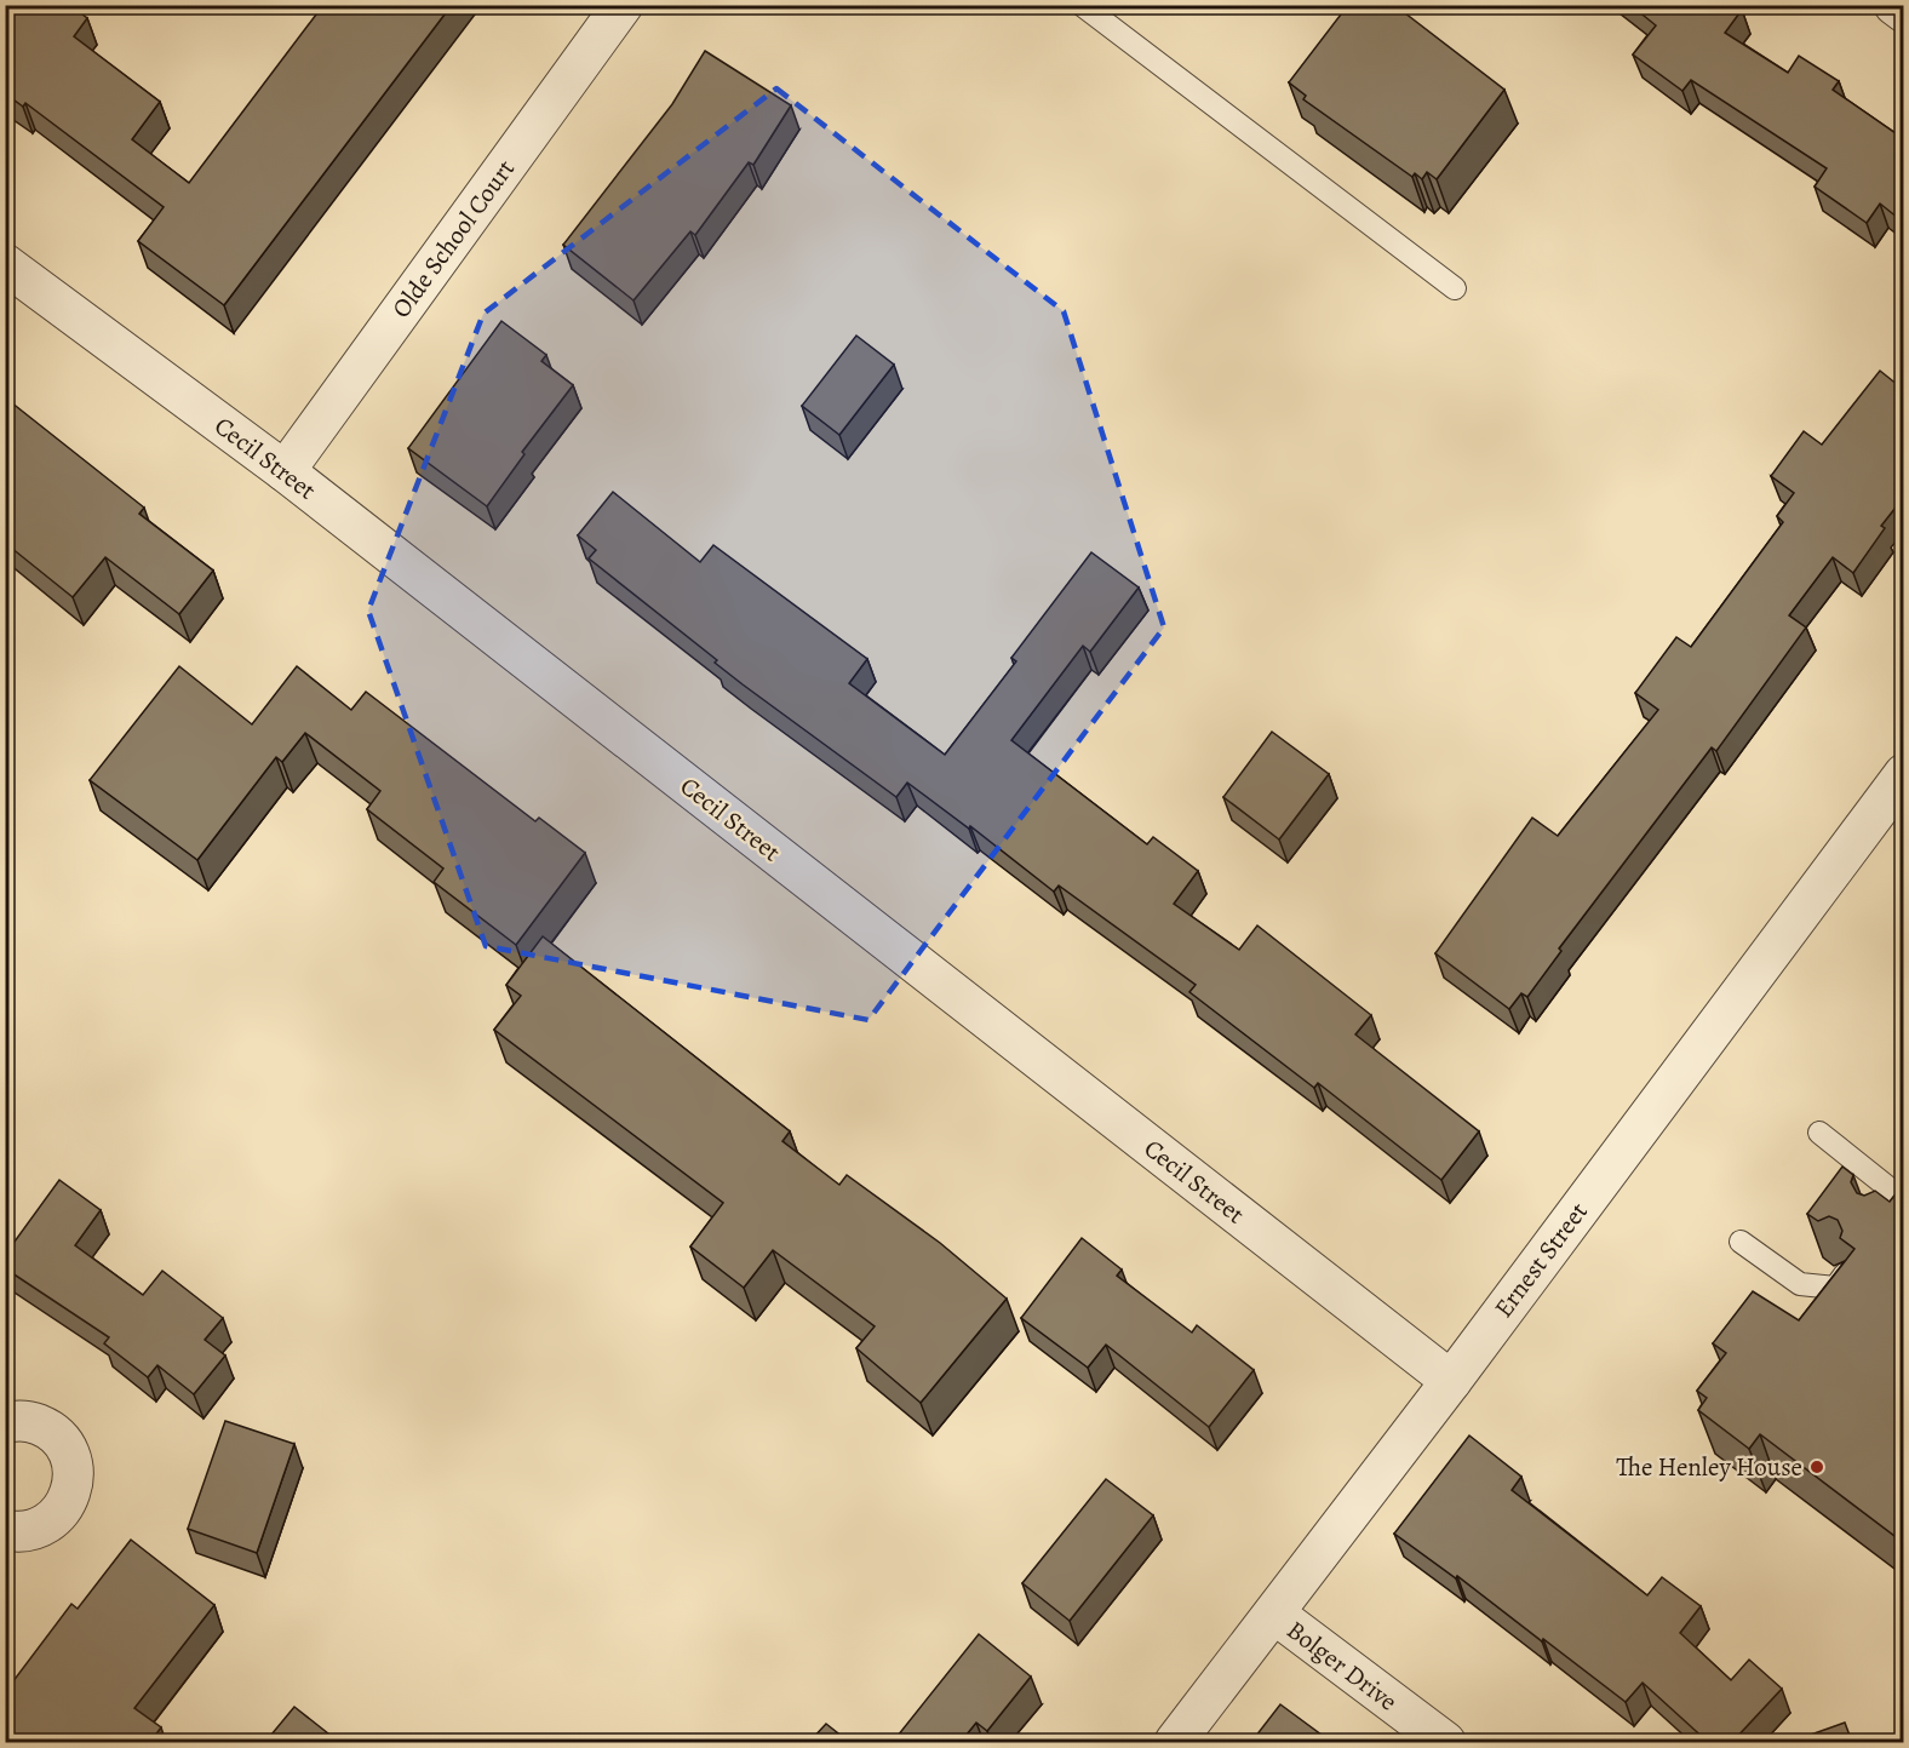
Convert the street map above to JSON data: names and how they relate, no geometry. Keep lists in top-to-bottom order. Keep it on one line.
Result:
{"streets":{"street":["Olde School Court","Cecil Street","Ernest Street","Bolger Drive"]},"crossings":[["Olde School Court","Cecil Street"],["Cecil Street","Ernest Street"],["Ernest Street","Bolger Drive"]],"places":["The Henley House"]}
